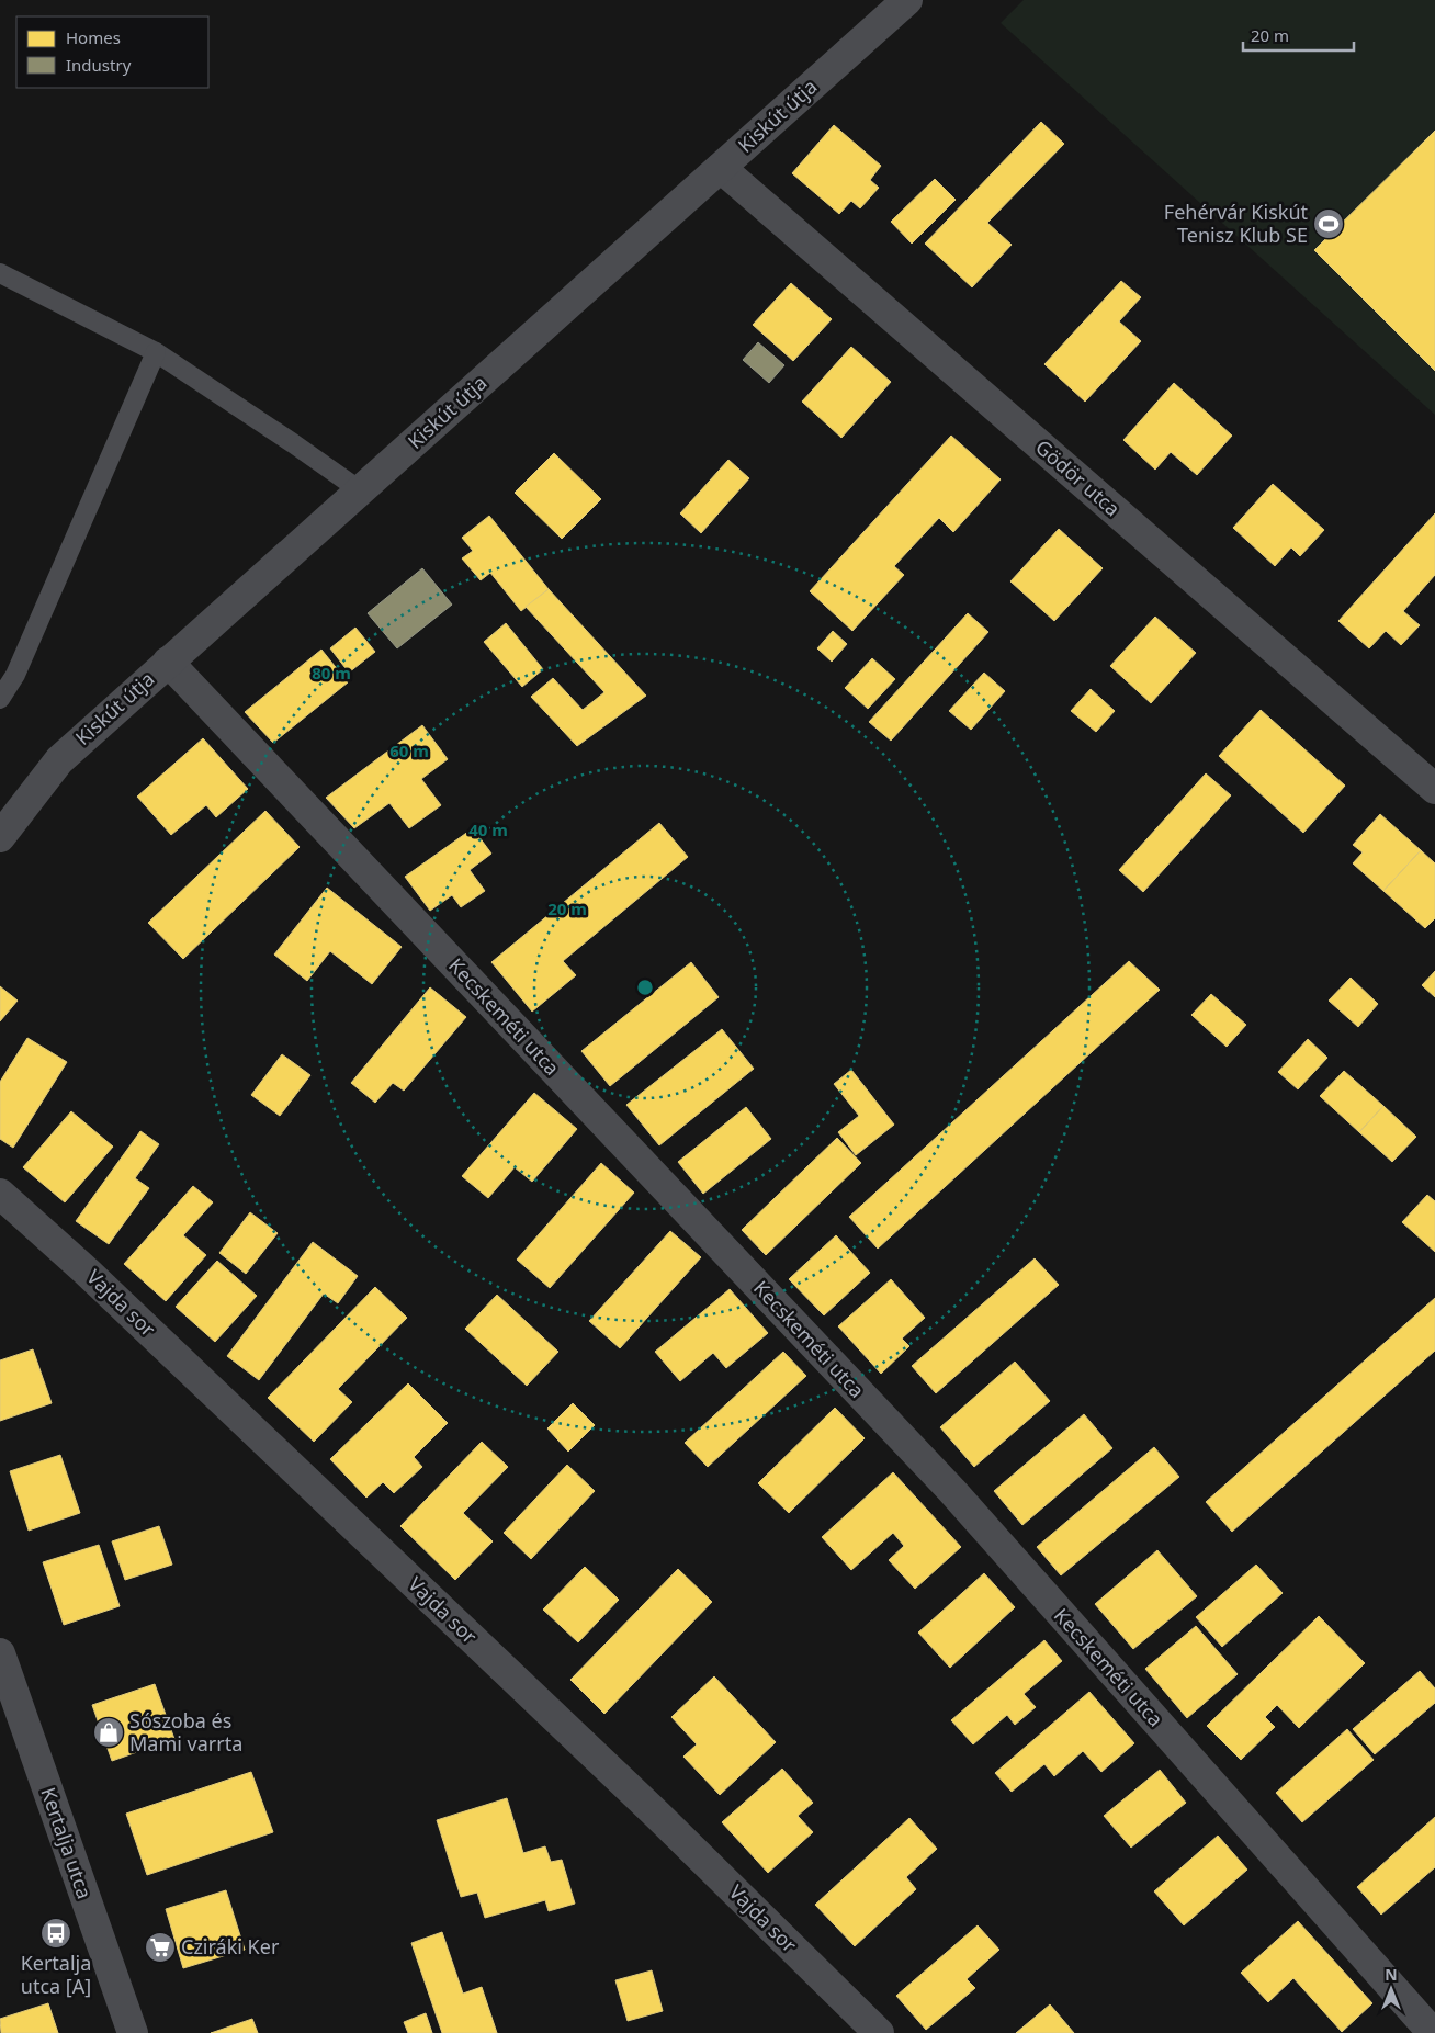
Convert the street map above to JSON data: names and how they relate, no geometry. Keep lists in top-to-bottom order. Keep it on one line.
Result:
{"streets":{"street":["Kiskút útja","Gödör utca","Kecskeméti utca","Vajda sor","Kertalja utca"]},"crossings":[["Kiskút útja","Gödör utca"],["Kiskút útja","Kecskeméti utca"]],"places":{"sports":["Fehérvár Kiskút Tenisz Klub SE"],"shop":["Sószoba és Mami varrta"],"bus stop":["Kertalja utca [A]"],"supermarket":["Cziráki Ker"]},"legend":["Homes","Industry"],"scale_bar":"20 m","north":"top","rings":["80 m","60 m","40 m","20 m"]}
